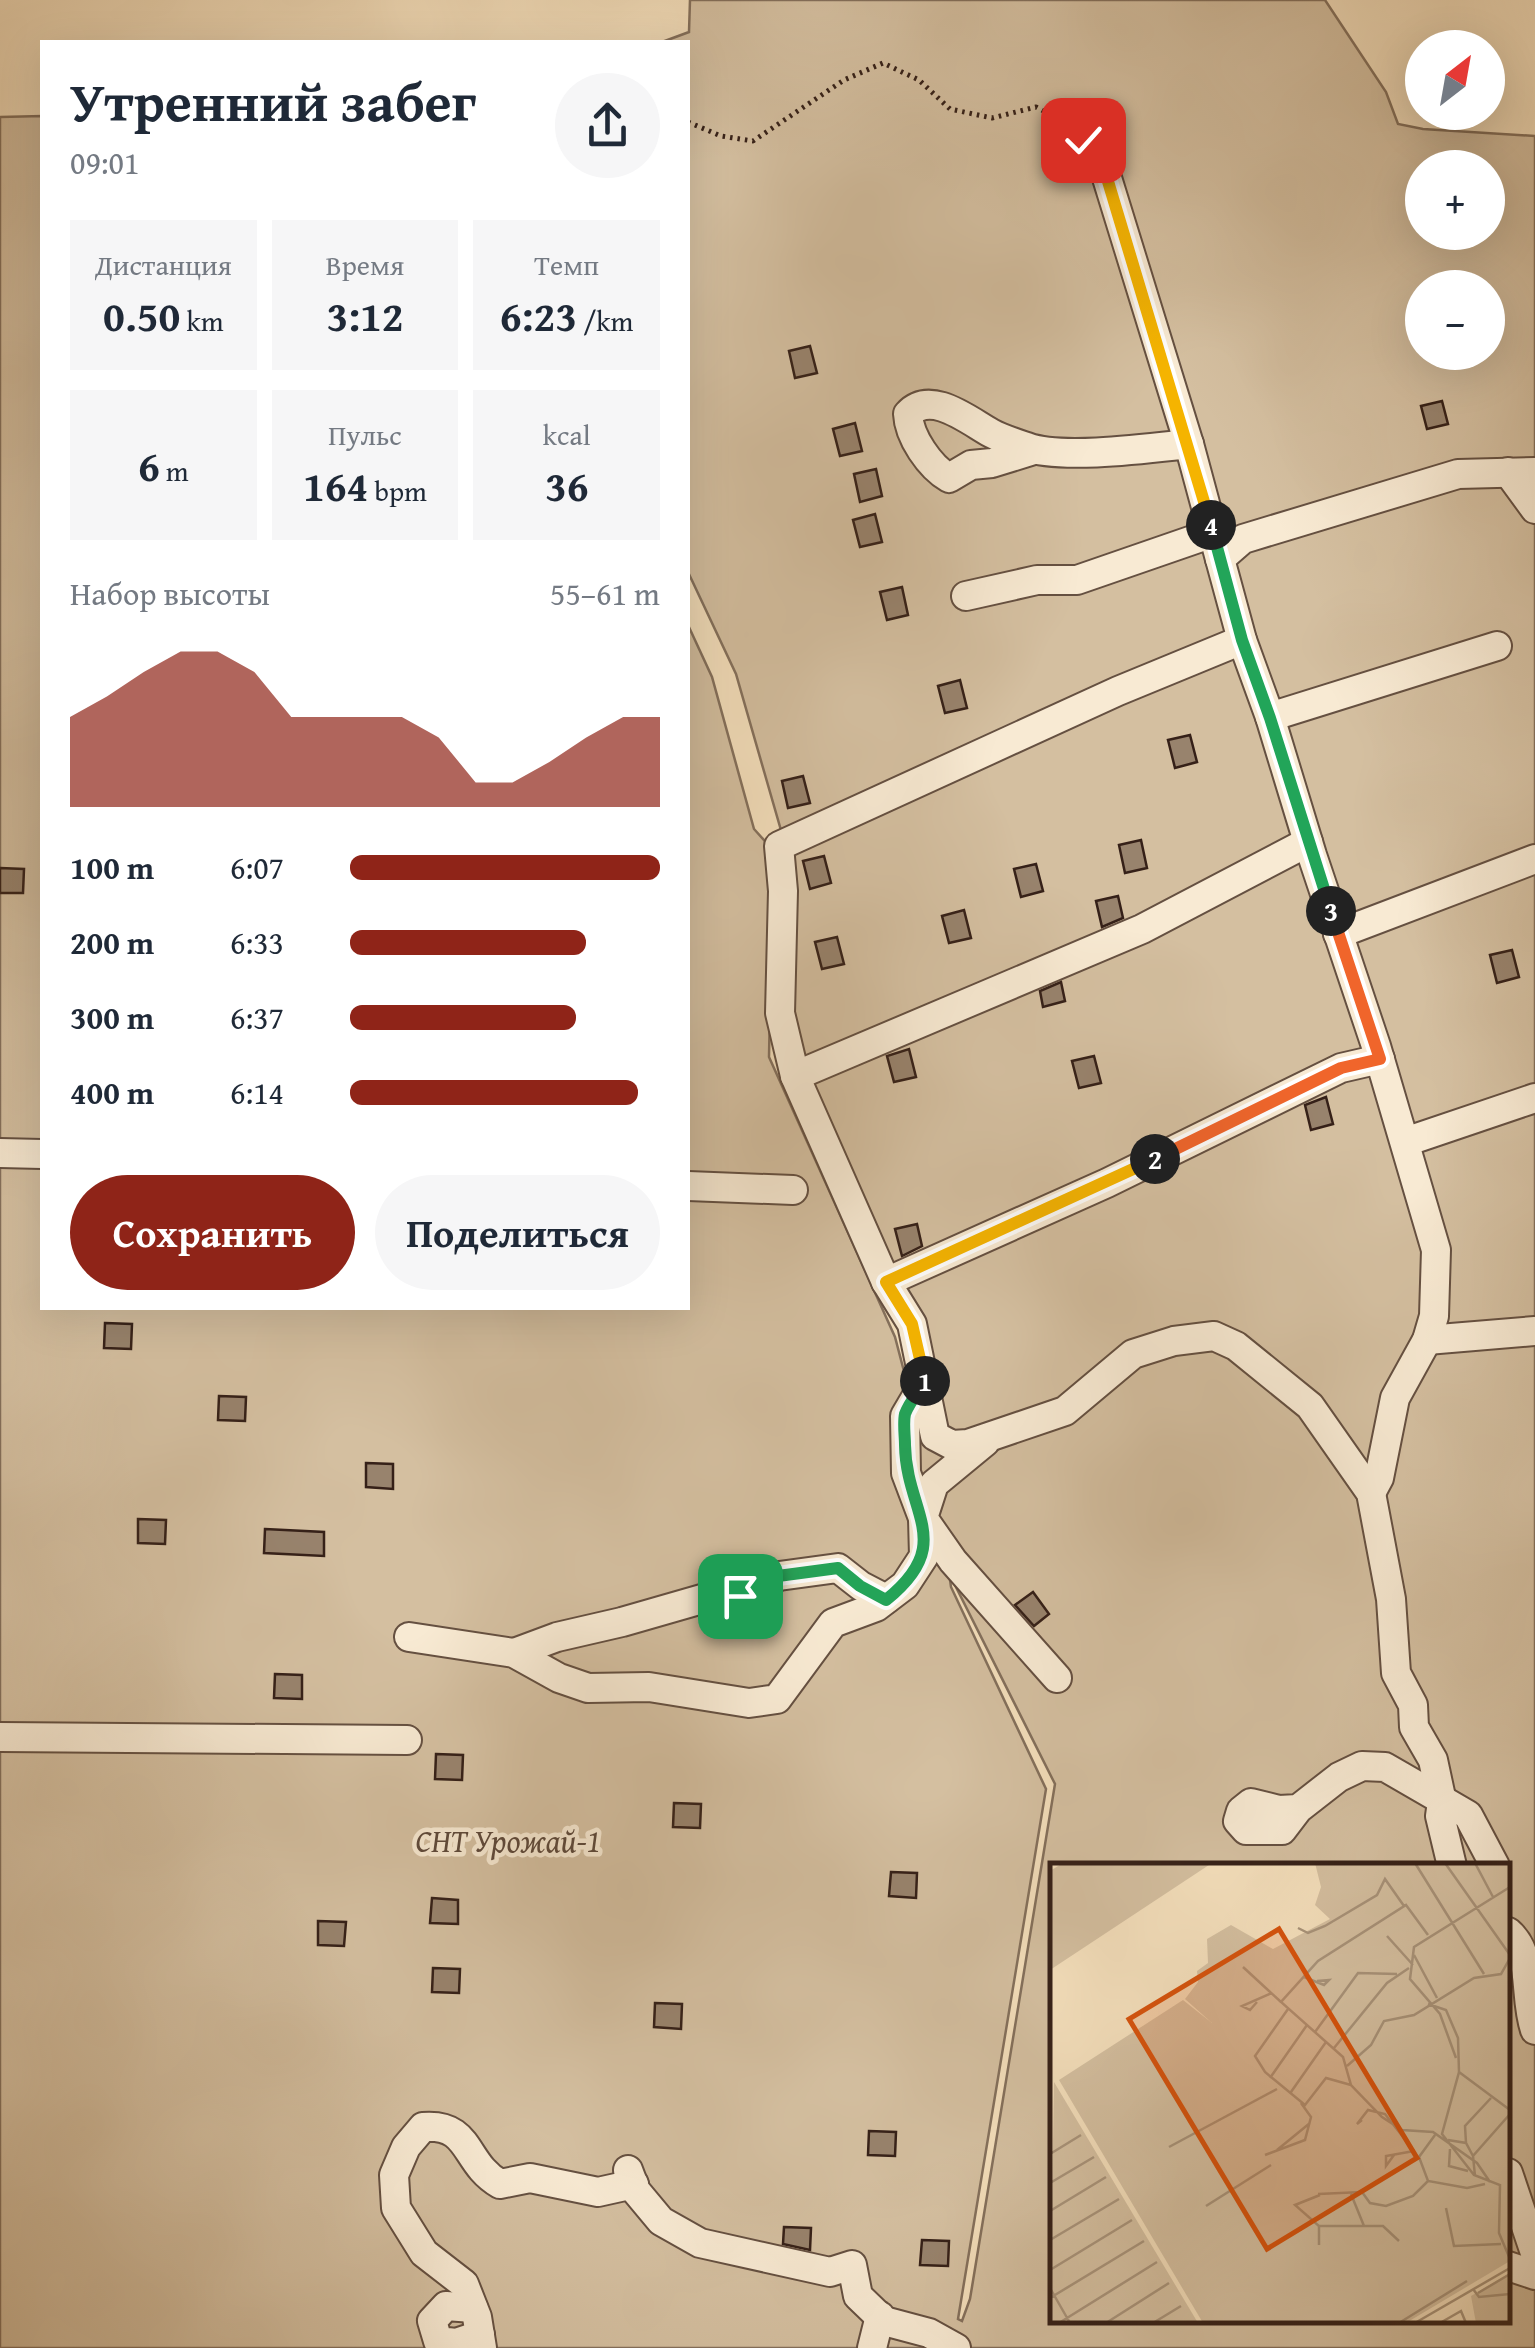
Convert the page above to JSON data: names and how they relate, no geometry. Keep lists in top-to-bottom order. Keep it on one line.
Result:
{"parks":["СНТ Урожай-1"],"north":"top right","page":{"map_buttons":["+","−"],"heading":["Утренний забег","09:01"],"stats":[["Дистанция","0.50 km"],["Время","3:12"],["Темп","6:23 /km"],["6 m"],["Пульс","164 bpm"],["kcal","36"]],"pins":["4","3","2","1"],"chart":["Набор высоты","55–61 m"],"list":[{"name":"100 m","note":"6:07"},{"name":"200 m","note":"6:33"},{"name":"300 m","note":"6:37"},{"name":"400 m","note":"6:14"}],"buttons":["Сохранить","Поделиться"]}}
